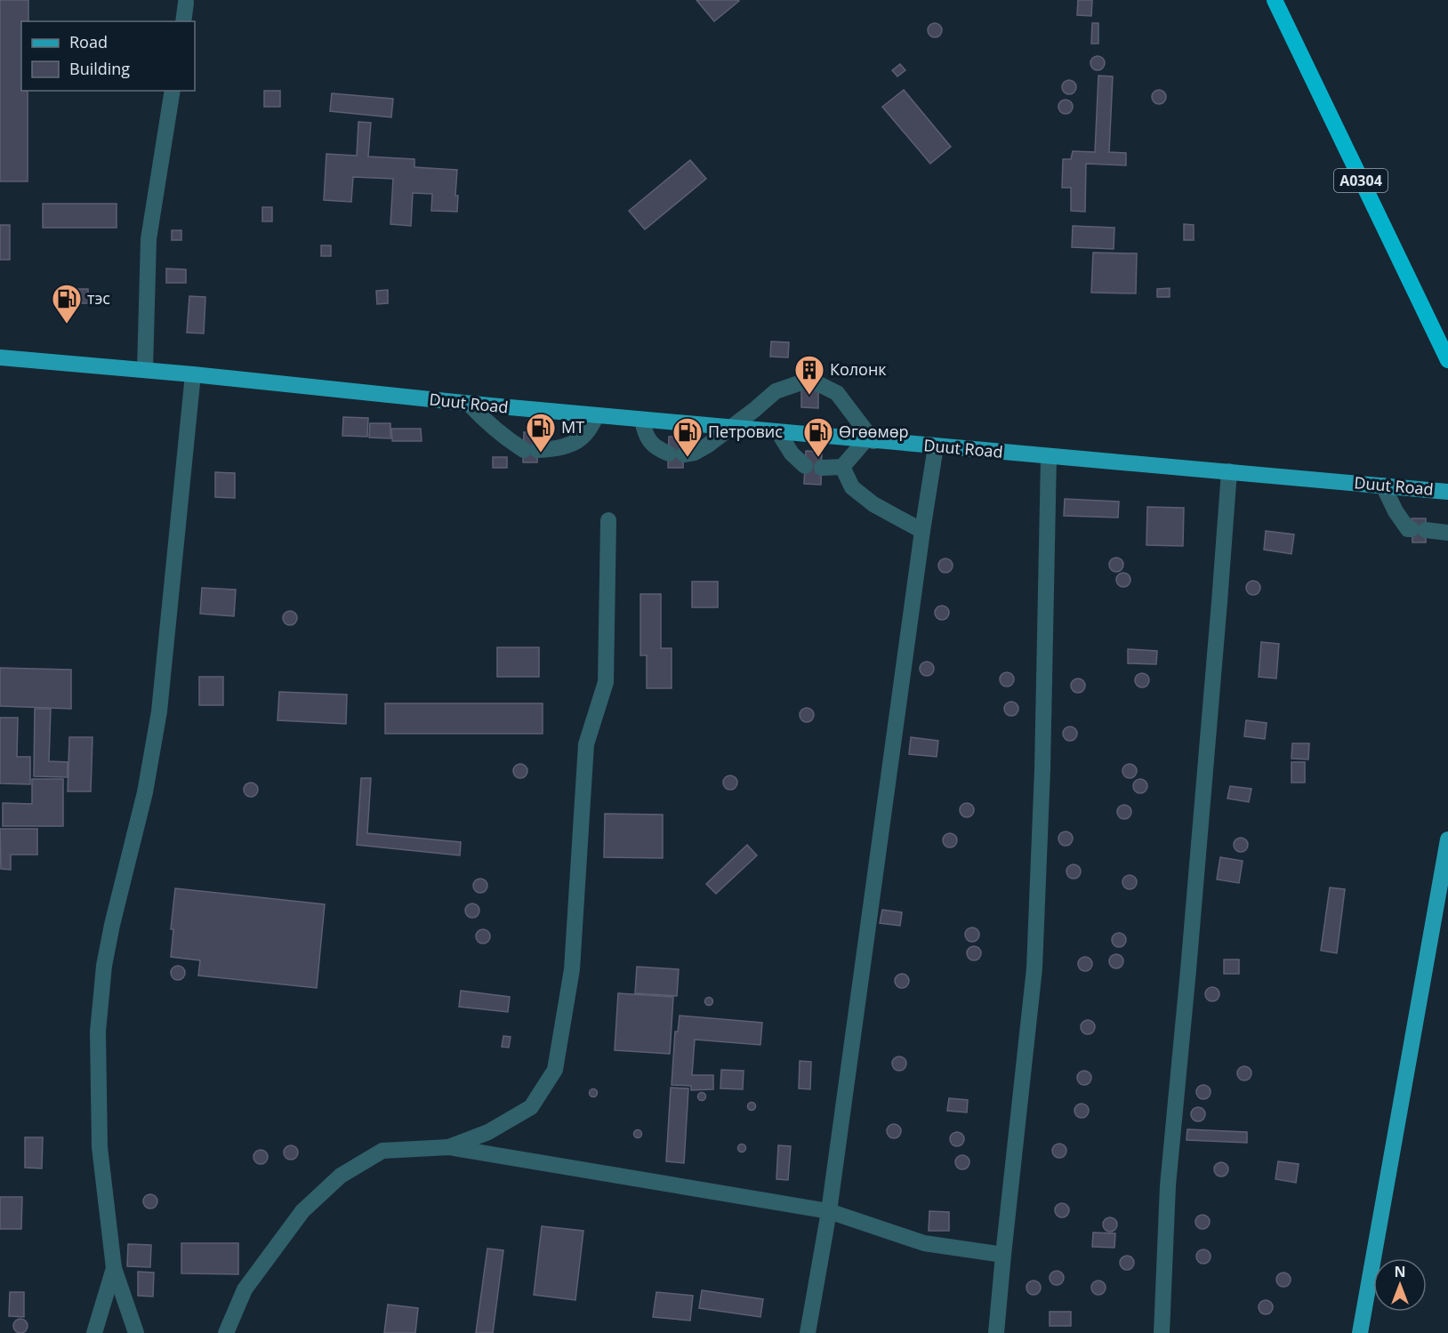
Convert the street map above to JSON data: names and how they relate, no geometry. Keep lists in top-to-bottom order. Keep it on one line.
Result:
{"streets":{"highway":["A0304"],"main road":["Duut Road"]},"places":{"fuel station":["тэс","MT","Петровиc","Өгөөмөр"],"building":["Колонк"]},"legend":["Road","Building"],"north":"top"}
